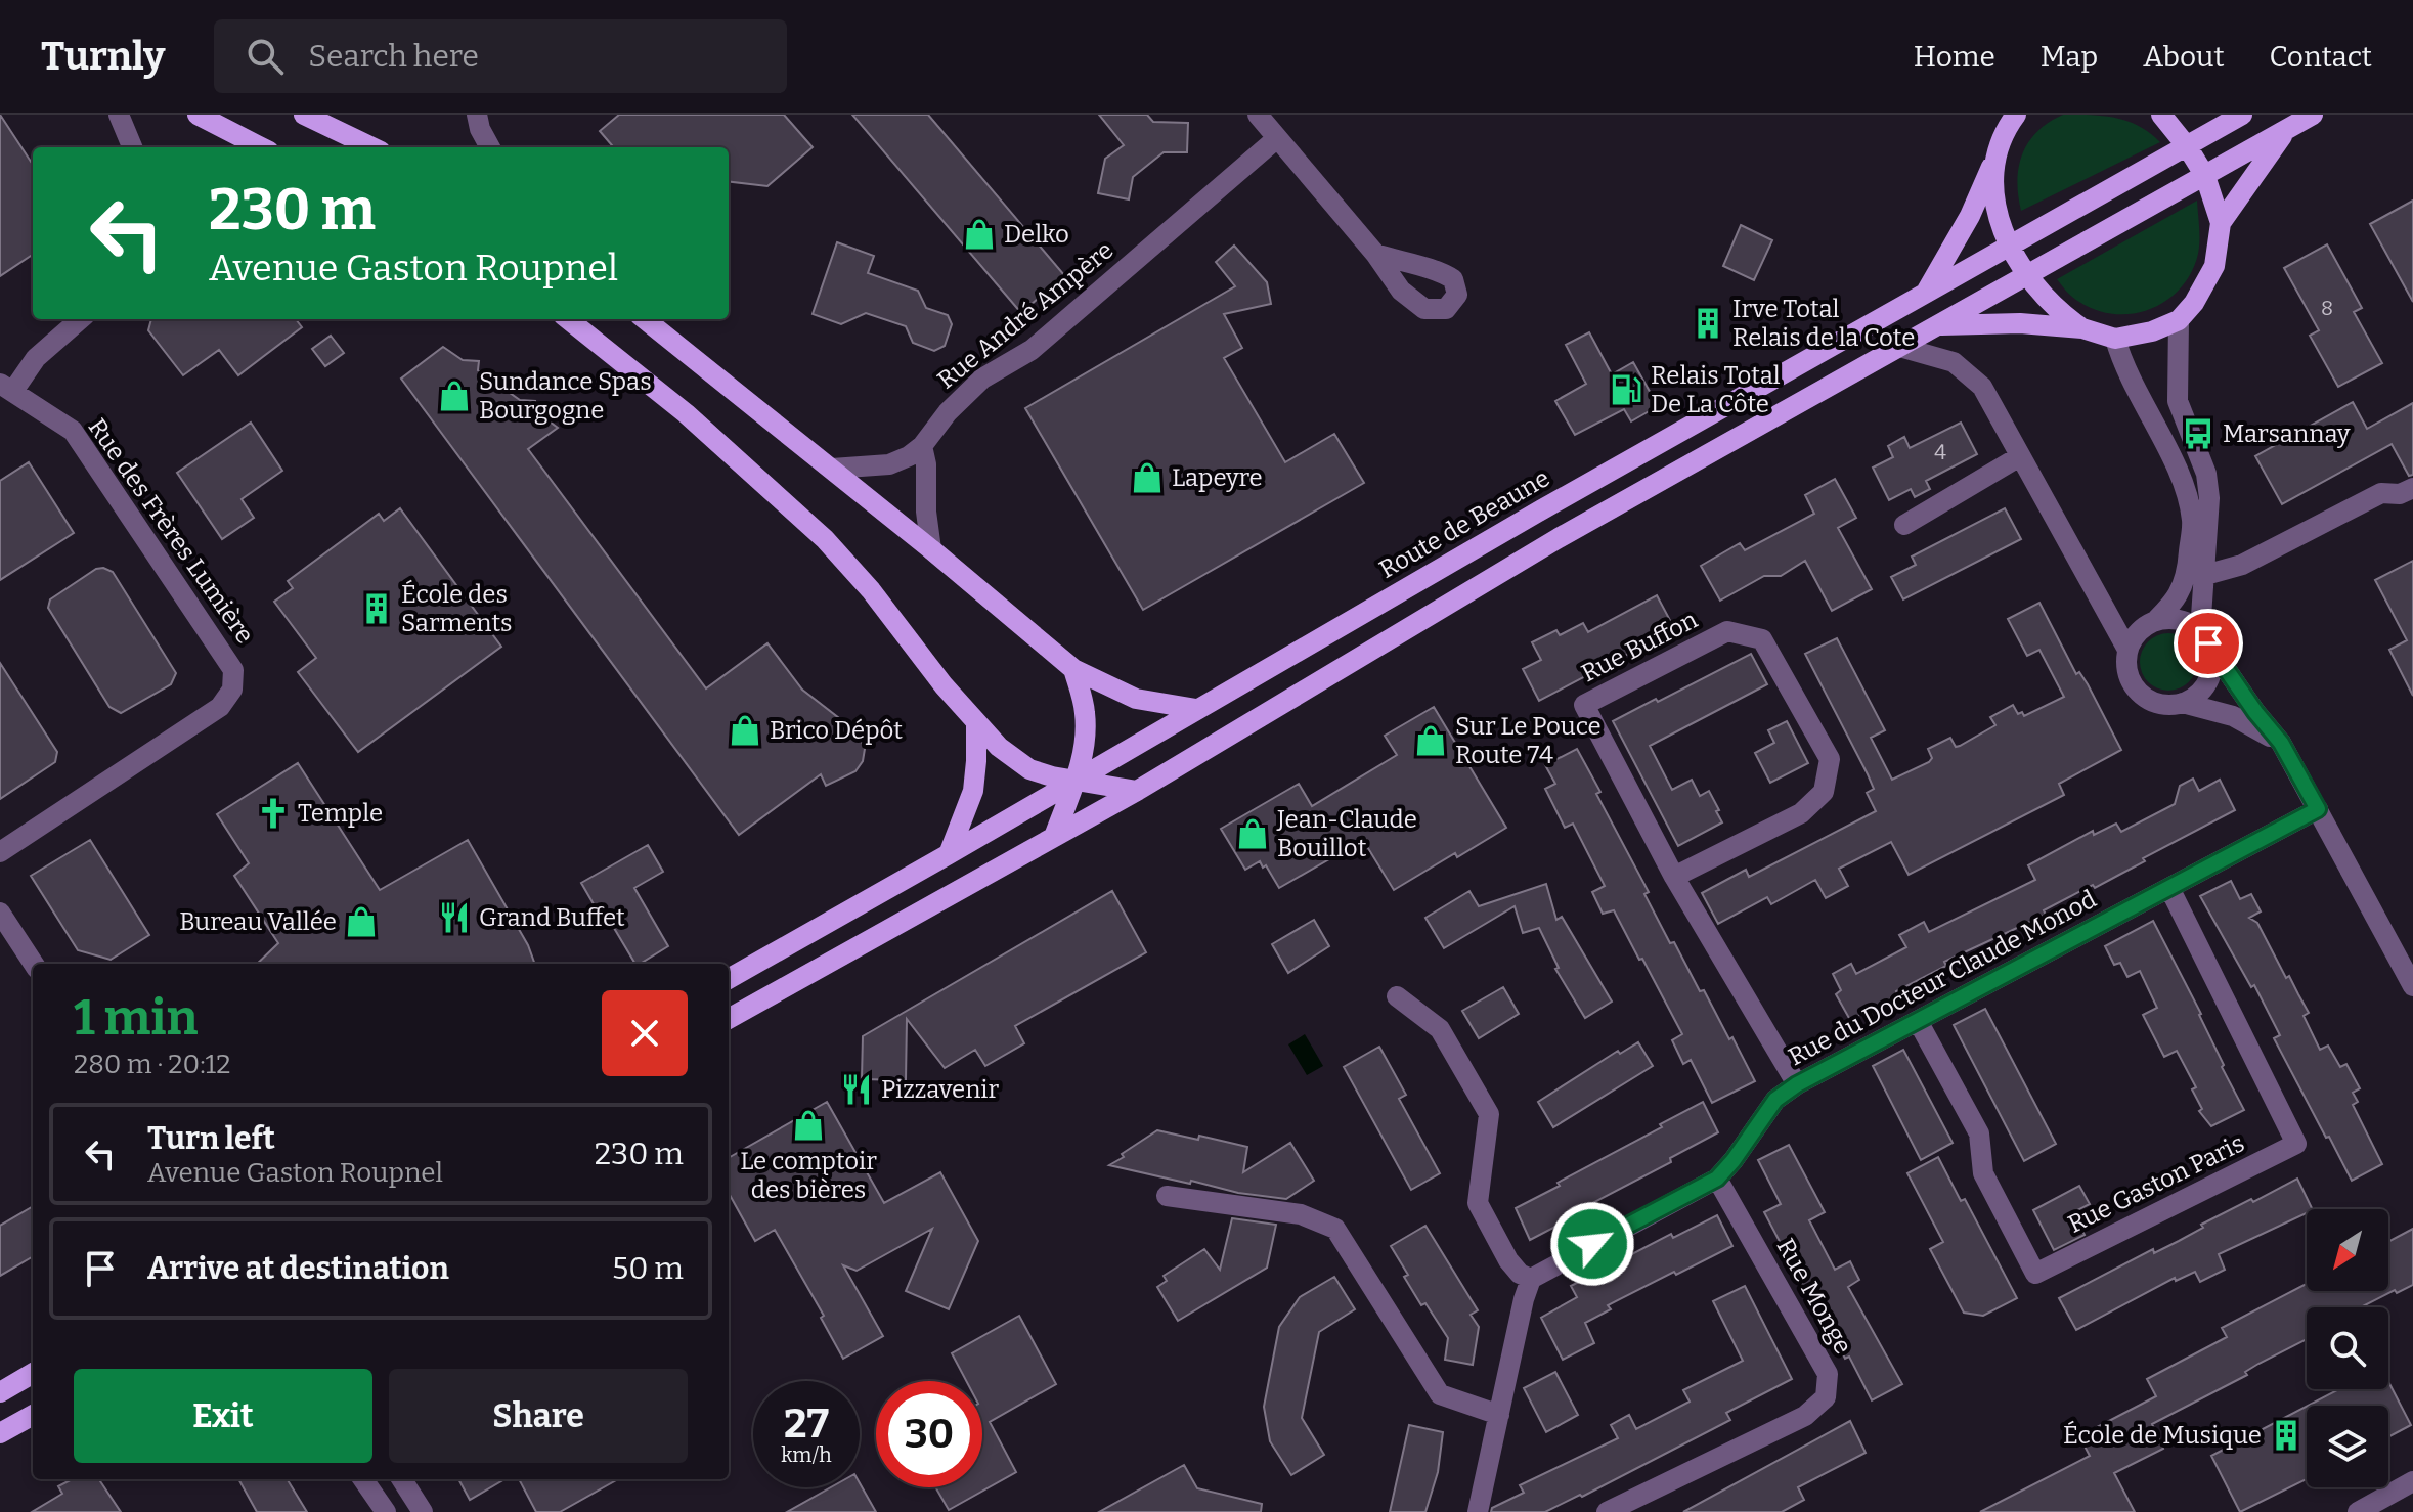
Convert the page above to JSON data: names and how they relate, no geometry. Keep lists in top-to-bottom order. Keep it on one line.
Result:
{"streets":{"main road":["Route de Beaune"],"street":["Rue André Ampère","Rue des Frères Lumière","Rue Buffon","Rue du Docteur Claude Monod","Rue Gaston Paris","Rue Monge"]},"crossings":[["Rue Buffon","Rue du Docteur Claude Monod"],["Rue du Docteur Claude Monod","Rue Gaston Paris"],["Rue du Docteur Claude Monod","Rue Monge"]],"places":{"shop":["Delko","Sundance Spas Bourgogne","Lapeyre","Brico Dépôt","Sur Le Pouce Route 74","Jean-Claude Bouillot","Bureau Vallée","Le comptoir des bières"],"building":["Irve Total Relais de la Cote","École des Sarments","École de Musique"],"fuel station":["Relais Total De La Côte"],"bus stop":["Marsannay"],"church":["Temple"],"restaurant":["Grand Buffet","Pizzavenir"]},"house_numbers":["8","4"],"north":"bottom left","page":{"header":"Turnly","search":"Search here","nav":["Home","Map","About","Contact"],"turn":["230 m","Avenue Gaston Roupnel"],"heading":["1 min","280 m · 20:12"],"list":[{"name":"Turn left","note":"Avenue Gaston Roupnel","value":"230 m"},{"name":"Arrive at destination","value":"50 m"}],"buttons":["Exit","Share"],"speed":"27 km/h","limit":"30"}}
